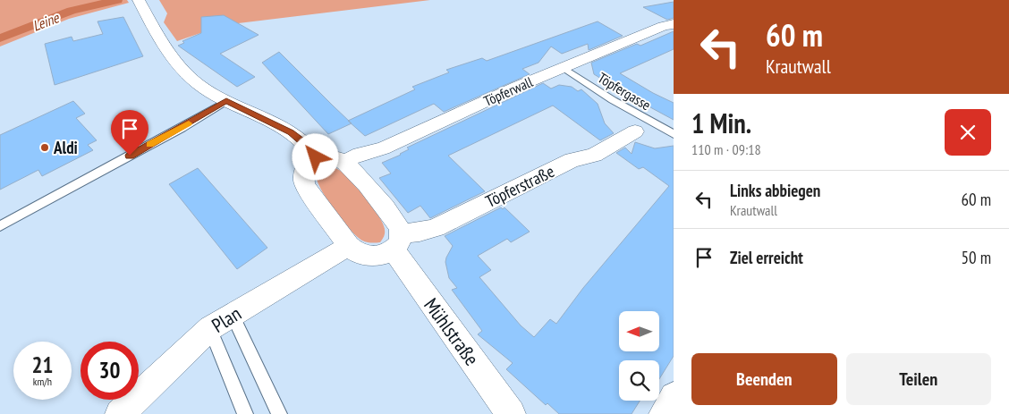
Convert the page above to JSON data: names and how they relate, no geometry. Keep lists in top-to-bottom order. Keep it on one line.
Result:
{"streets":{"street":["Töpferwall","Töpferstraße","Plan","Mühlstraße"],"lane":["Töpfergasse"]},"crossings":[["Töpferwall","Töpfergasse"],["Töpferwall","Mühlstraße"],["Töpferstraße","Plan"],["Töpferstraße","Mühlstraße"]],"water":["Leine"],"places":["Aldi"],"north":"left","page":{"turn":["60 m","Krautwall"],"heading":["1 Min.","110 m · 09:18"],"list":[{"name":"Links abbiegen","note":"Krautwall","value":"60 m"},{"name":"Ziel erreicht","value":"50 m"}],"speed":"21 km/h","limit":"30","buttons":["Beenden","Teilen"]}}
